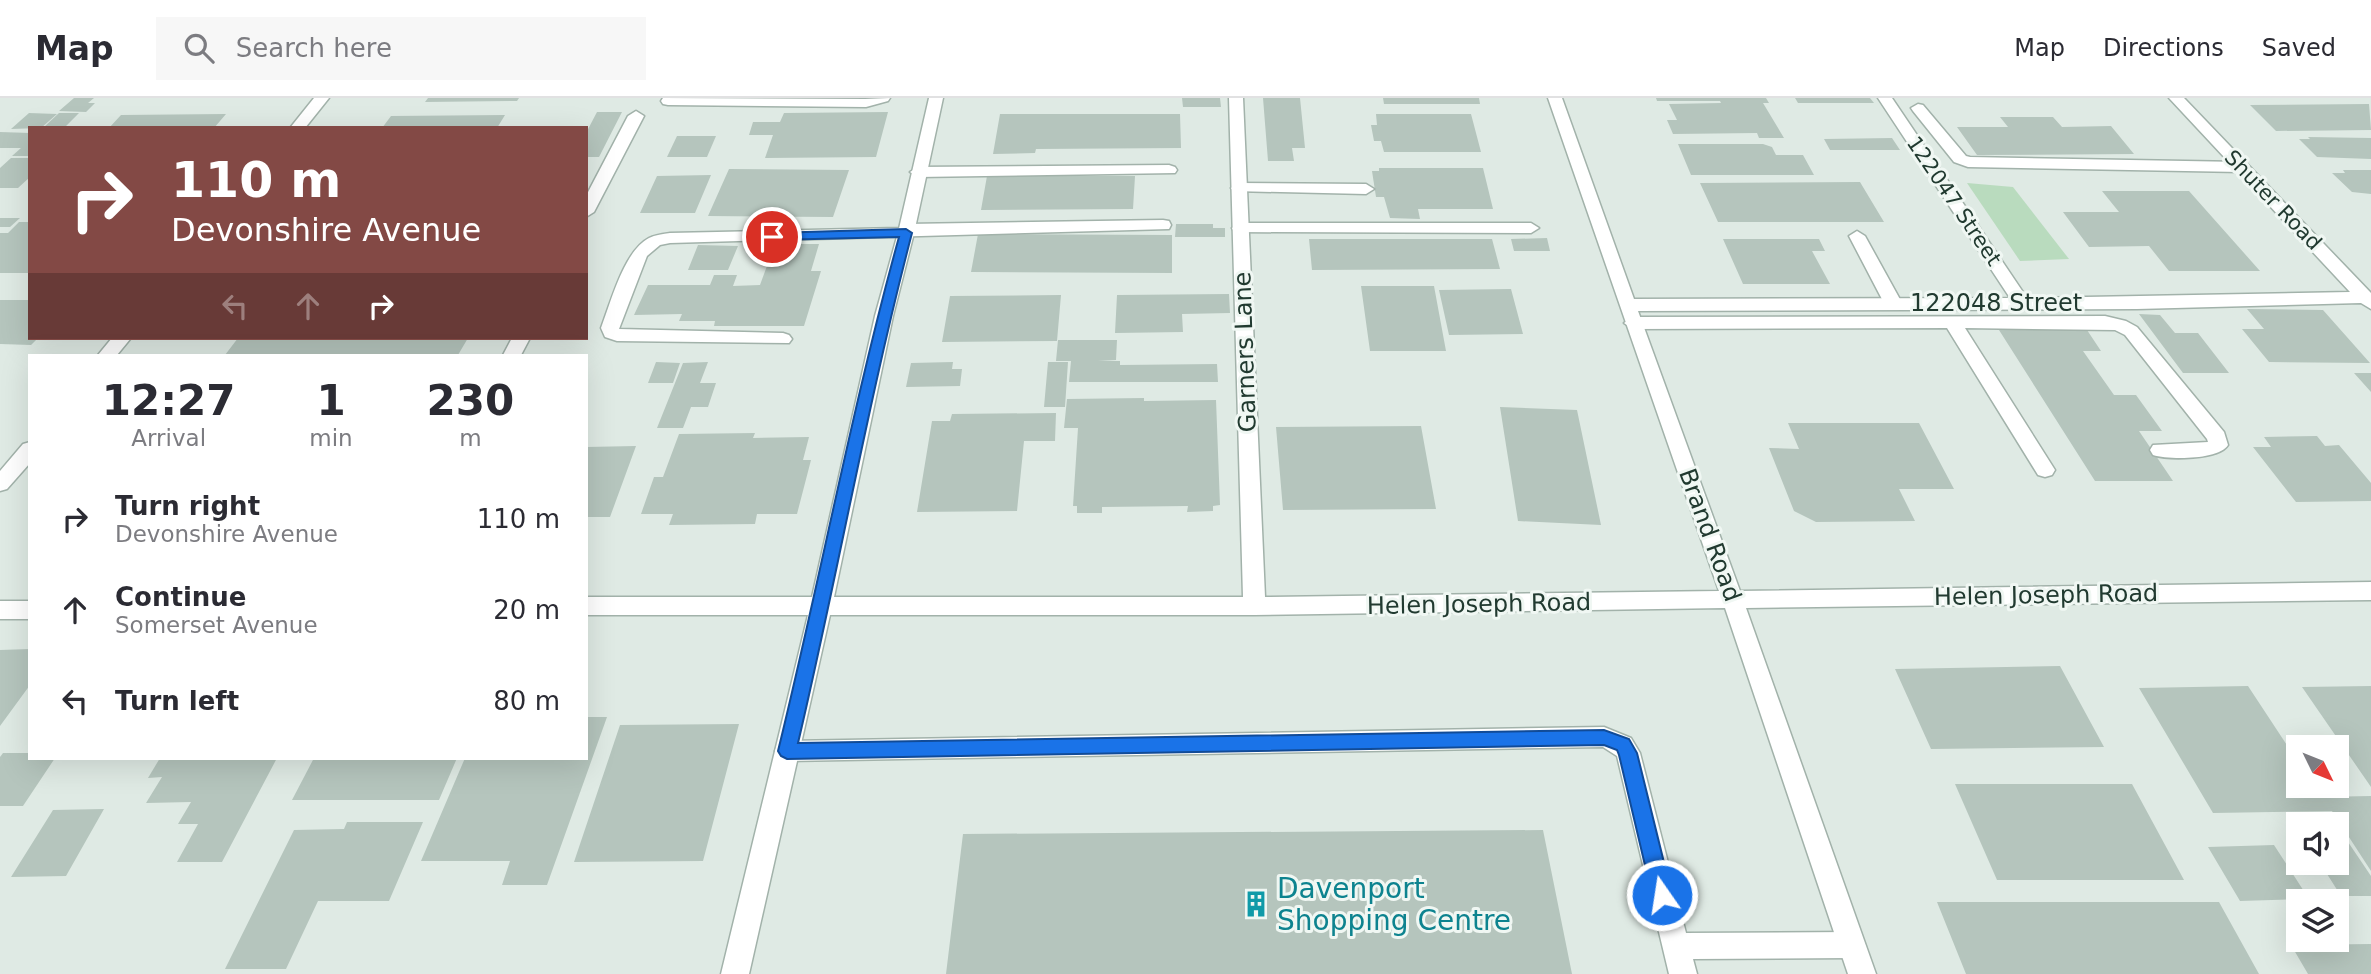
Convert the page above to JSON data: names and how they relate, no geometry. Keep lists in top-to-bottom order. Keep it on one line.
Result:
{"streets":{"street":["Shuter Road","122047 Street","122048 Street","Garners Lane","Brand Road","Helen Joseph Road"]},"crossings":[["Shuter Road","122048 Street"],["122047 Street","122048 Street"],["122048 Street","Brand Road"],["Garners Lane","Helen Joseph Road"],["Brand Road","Helen Joseph Road"]],"places":{"building":["Davenport Shopping Centre"]},"north":"bottom right","page":{"header":"Map","search":"Search here","nav":["Map","Directions","Saved"],"turn":["110 m","Devonshire Avenue"],"eta":["12:27","Arrival","1","min","230","m"],"list":[{"name":"Turn right","note":"Devonshire Avenue","value":"110 m"},{"name":"Continue","note":"Somerset Avenue","value":"20 m"},{"name":"Turn left","value":"80 m"}]}}
